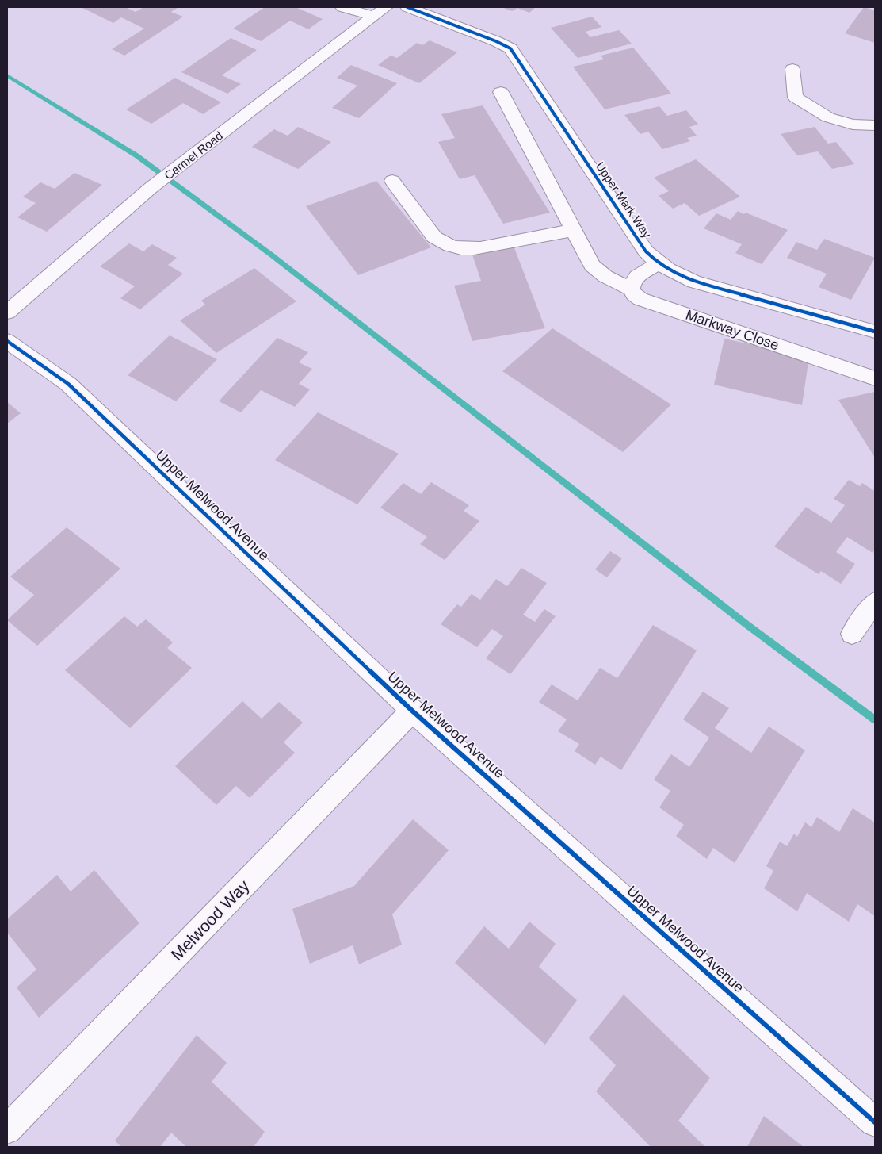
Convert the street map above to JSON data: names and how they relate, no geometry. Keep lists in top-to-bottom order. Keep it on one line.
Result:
{"streets":{"street":["Carmel Road","Upper Mark Way","Markway Close","Upper Melwood Avenue","Melwood Way"]},"crossings":[["Upper Melwood Avenue","Melwood Way"]]}
